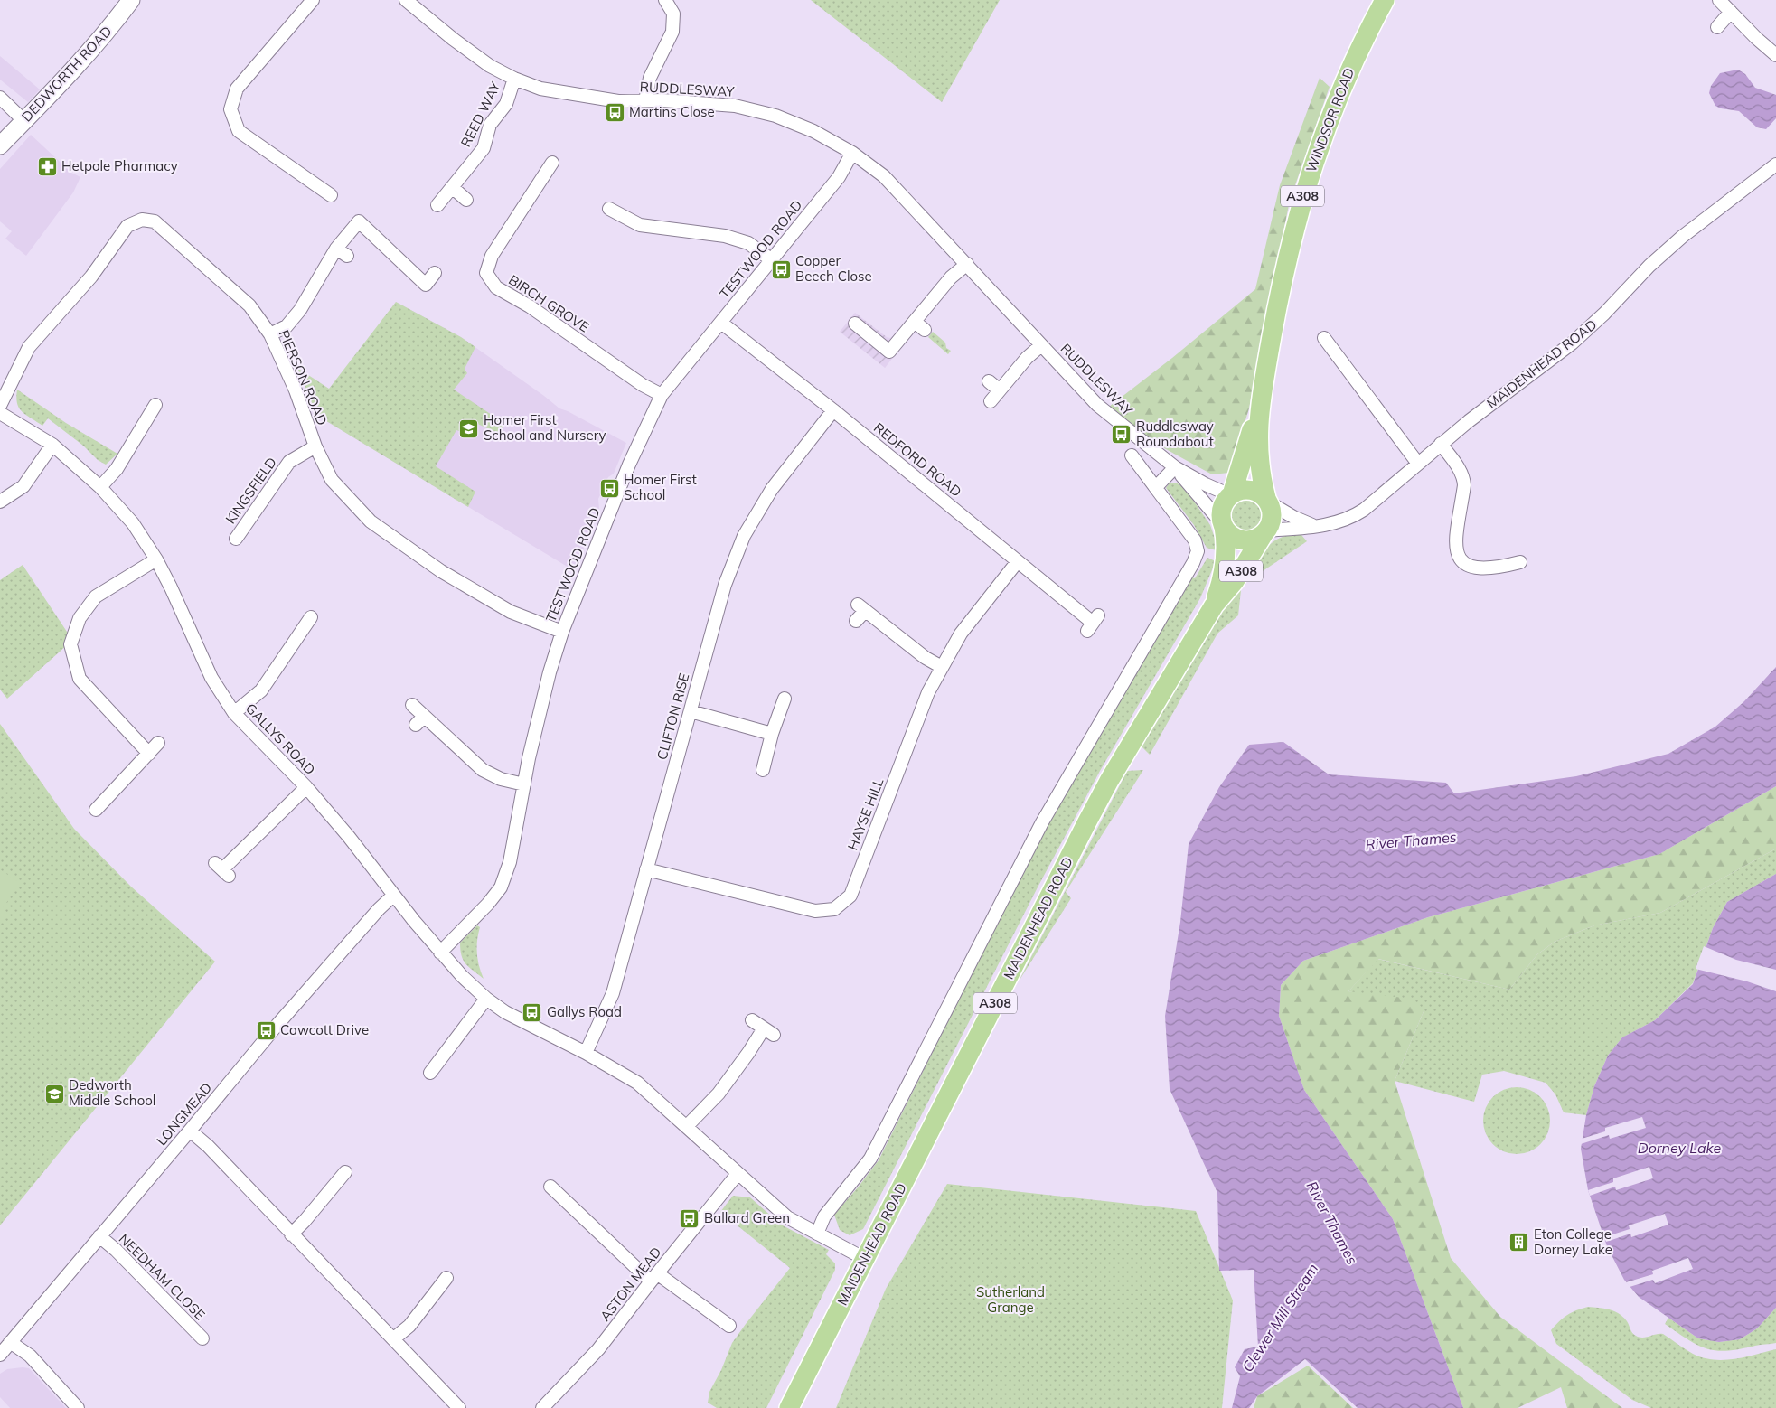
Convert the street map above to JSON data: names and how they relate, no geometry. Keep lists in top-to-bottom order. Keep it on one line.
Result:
{"streets":{"main road":["DEDWORTH ROAD","WINDSOR ROAD","A308","MAIDENHEAD ROAD"],"street":["RUDDLESWAY","REED WAY","TESTWOOD ROAD","BIRCH GROVE","PIERSON ROAD","REDFORD ROAD","KINGSFIELD","CLIFTON RISE","GALLYS ROAD","HAYSE HILL","LONGMEAD","NEEDHAM CLOSE","ASTON MEAD"]},"crossings":[["RUDDLESWAY","REED WAY"],["RUDDLESWAY","WINDSOR ROAD"],["RUDDLESWAY","TESTWOOD ROAD"],["RUDDLESWAY","MAIDENHEAD ROAD"],["WINDSOR ROAD","MAIDENHEAD ROAD"],["TESTWOOD ROAD","BIRCH GROVE"],["TESTWOOD ROAD","PIERSON ROAD"],["TESTWOOD ROAD","REDFORD ROAD"],["TESTWOOD ROAD","GALLYS ROAD"],["MAIDENHEAD ROAD","GALLYS ROAD"],["PIERSON ROAD","KINGSFIELD"],["REDFORD ROAD","CLIFTON RISE"],["REDFORD ROAD","HAYSE HILL"],["CLIFTON RISE","GALLYS ROAD"],["CLIFTON RISE","HAYSE HILL"],["GALLYS ROAD","LONGMEAD"],["GALLYS ROAD","ASTON MEAD"],["LONGMEAD","NEEDHAM CLOSE"]],"water":["River Thames","Dorney Lake","Clewer Mill Stream"],"parks":["Sutherland Grange"],"places":{"bus stop":["Martins Close","Copper Beech Close","Ruddlesway Roundabout","Homer First School","Gallys Road","Cawcott Drive","Ballard Green"],"pharmacy":["Hetpole Pharmacy"],"school or university":["Homer First School and Nursery","Dedworth Middle School"],"building":["Eton College Dorney Lake"]}}
